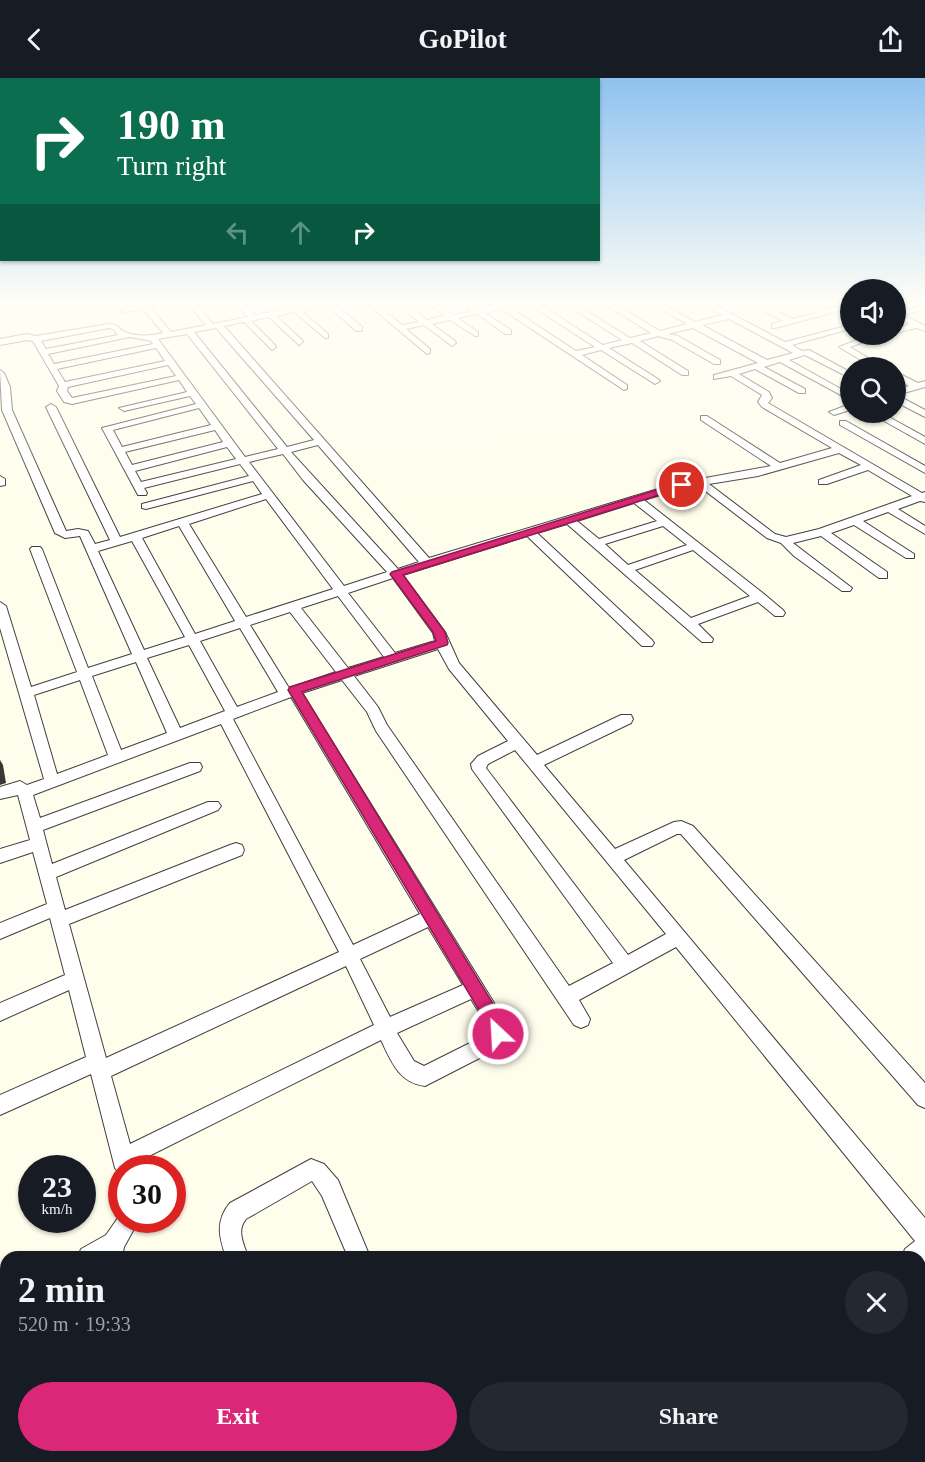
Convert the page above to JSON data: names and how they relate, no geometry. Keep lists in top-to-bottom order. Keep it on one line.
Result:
{"page":{"header":"GoPilot","turn":["190 m","Turn right"],"speed":"23 km/h","limit":"30","heading":["2 min","520 m · 19:33"],"buttons":["Exit","Share"]}}
